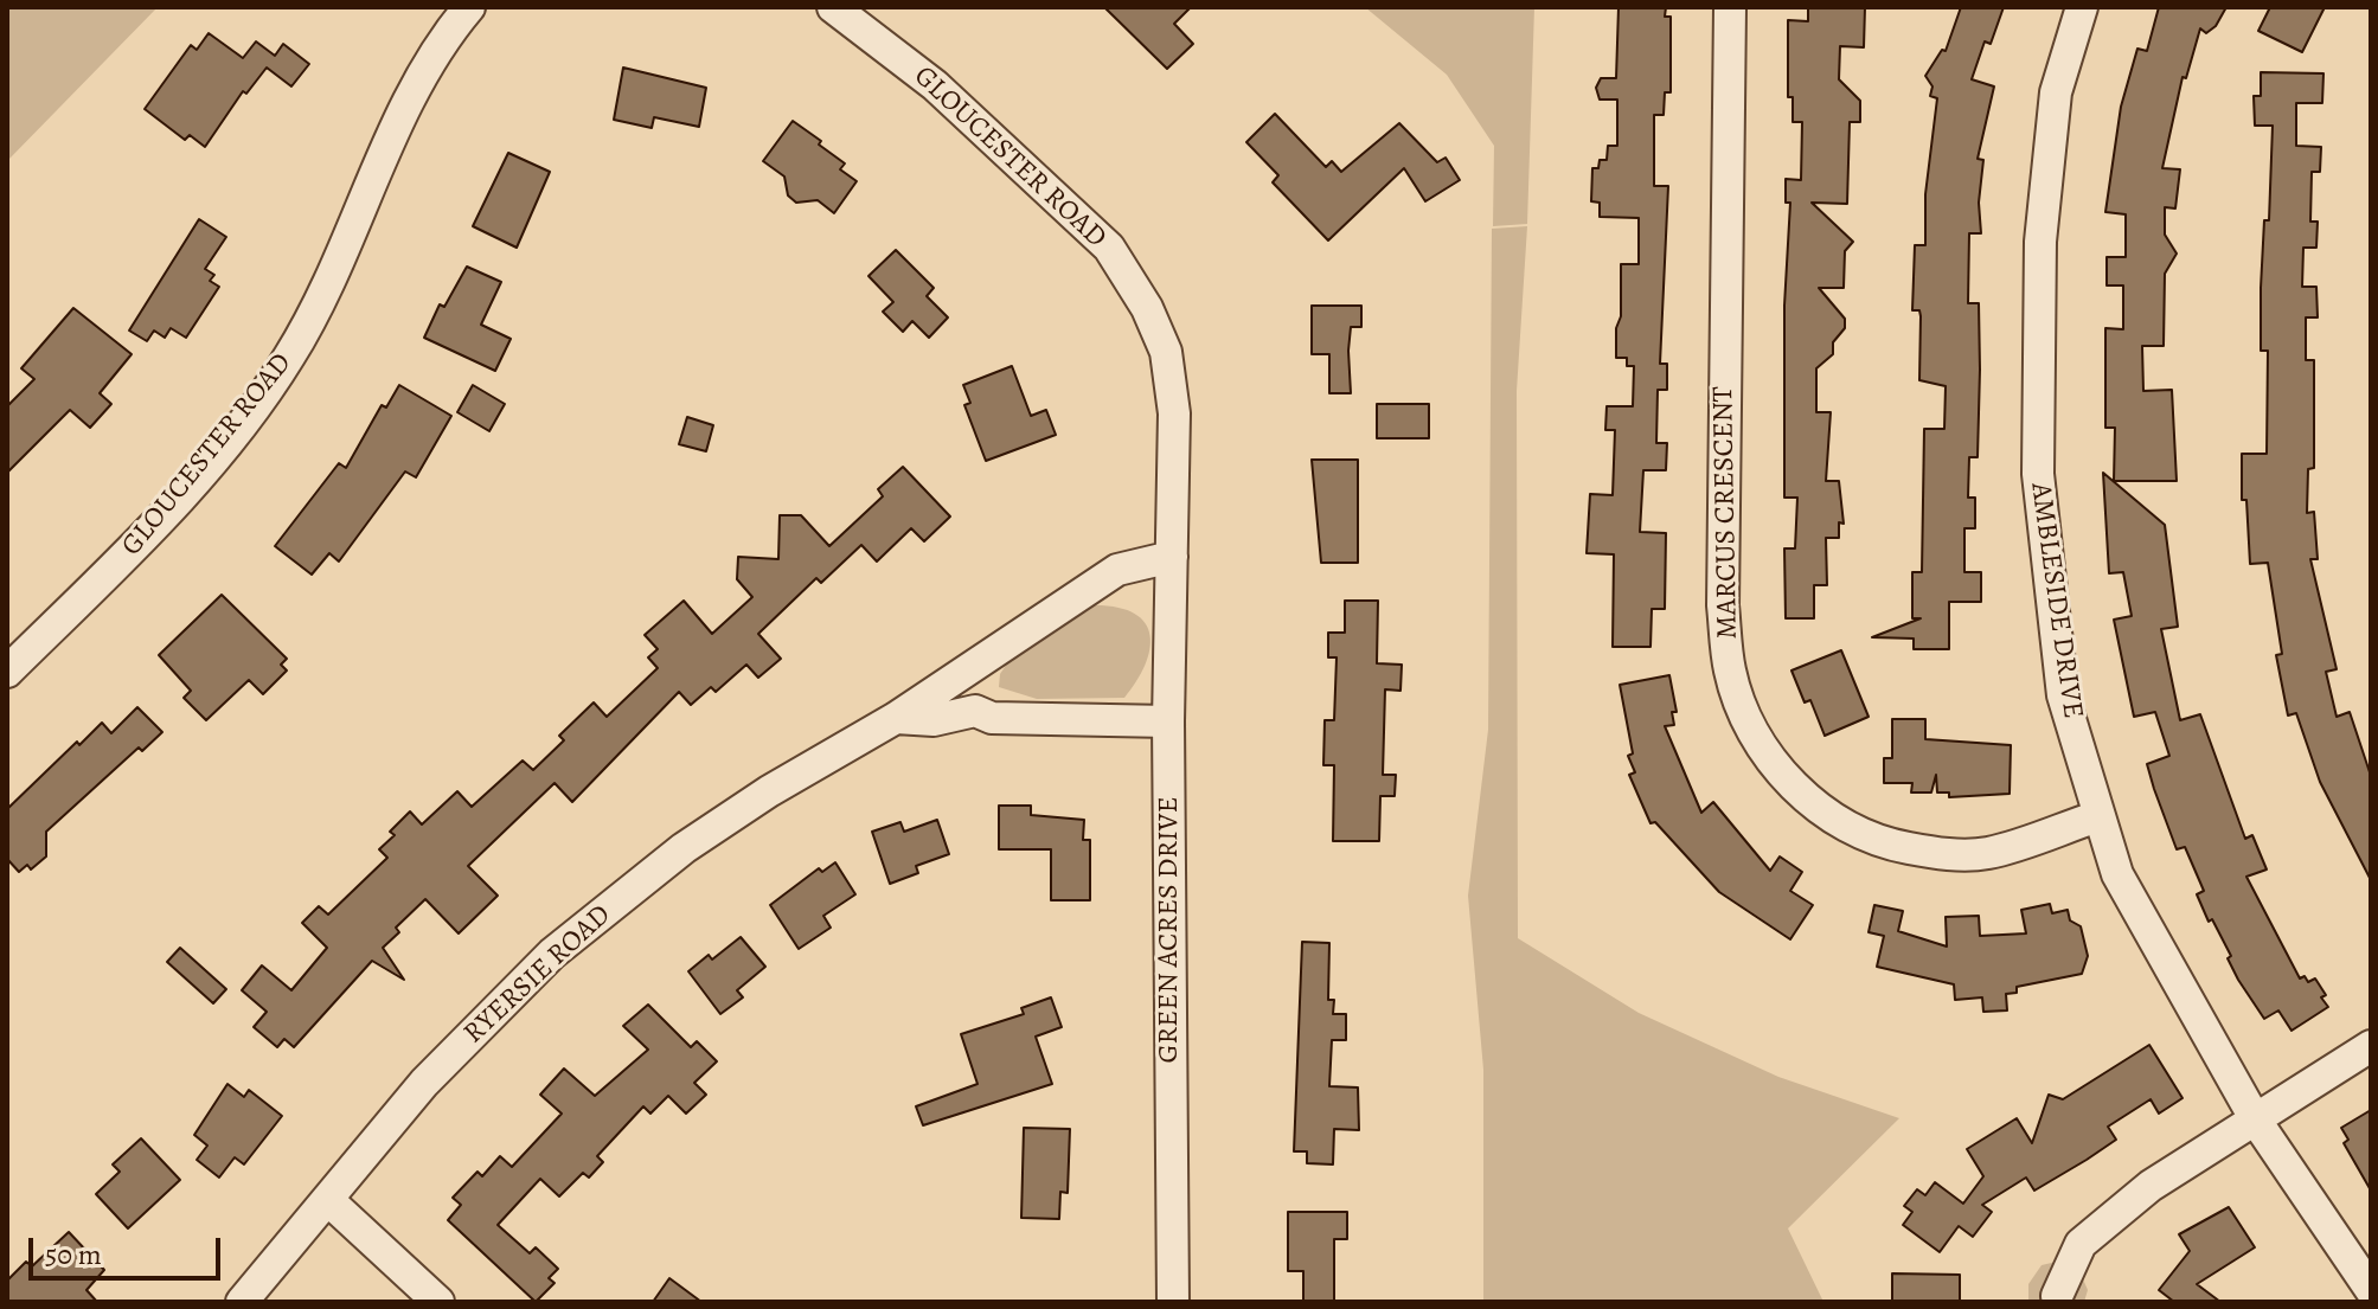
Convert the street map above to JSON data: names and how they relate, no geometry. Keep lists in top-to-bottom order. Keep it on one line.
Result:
{"streets":{"street":["GLOUCESTER ROAD","MARCUS CRESCENT","AMBLESIDE DRIVE","GREEN ACRES DRIVE","RYERSIE ROAD"]},"crossings":[["GLOUCESTER ROAD","GREEN ACRES DRIVE"],["GLOUCESTER ROAD","RYERSIE ROAD"],["MARCUS CRESCENT","AMBLESIDE DRIVE"],["GREEN ACRES DRIVE","RYERSIE ROAD"]],"scale_bar":"50 m"}
